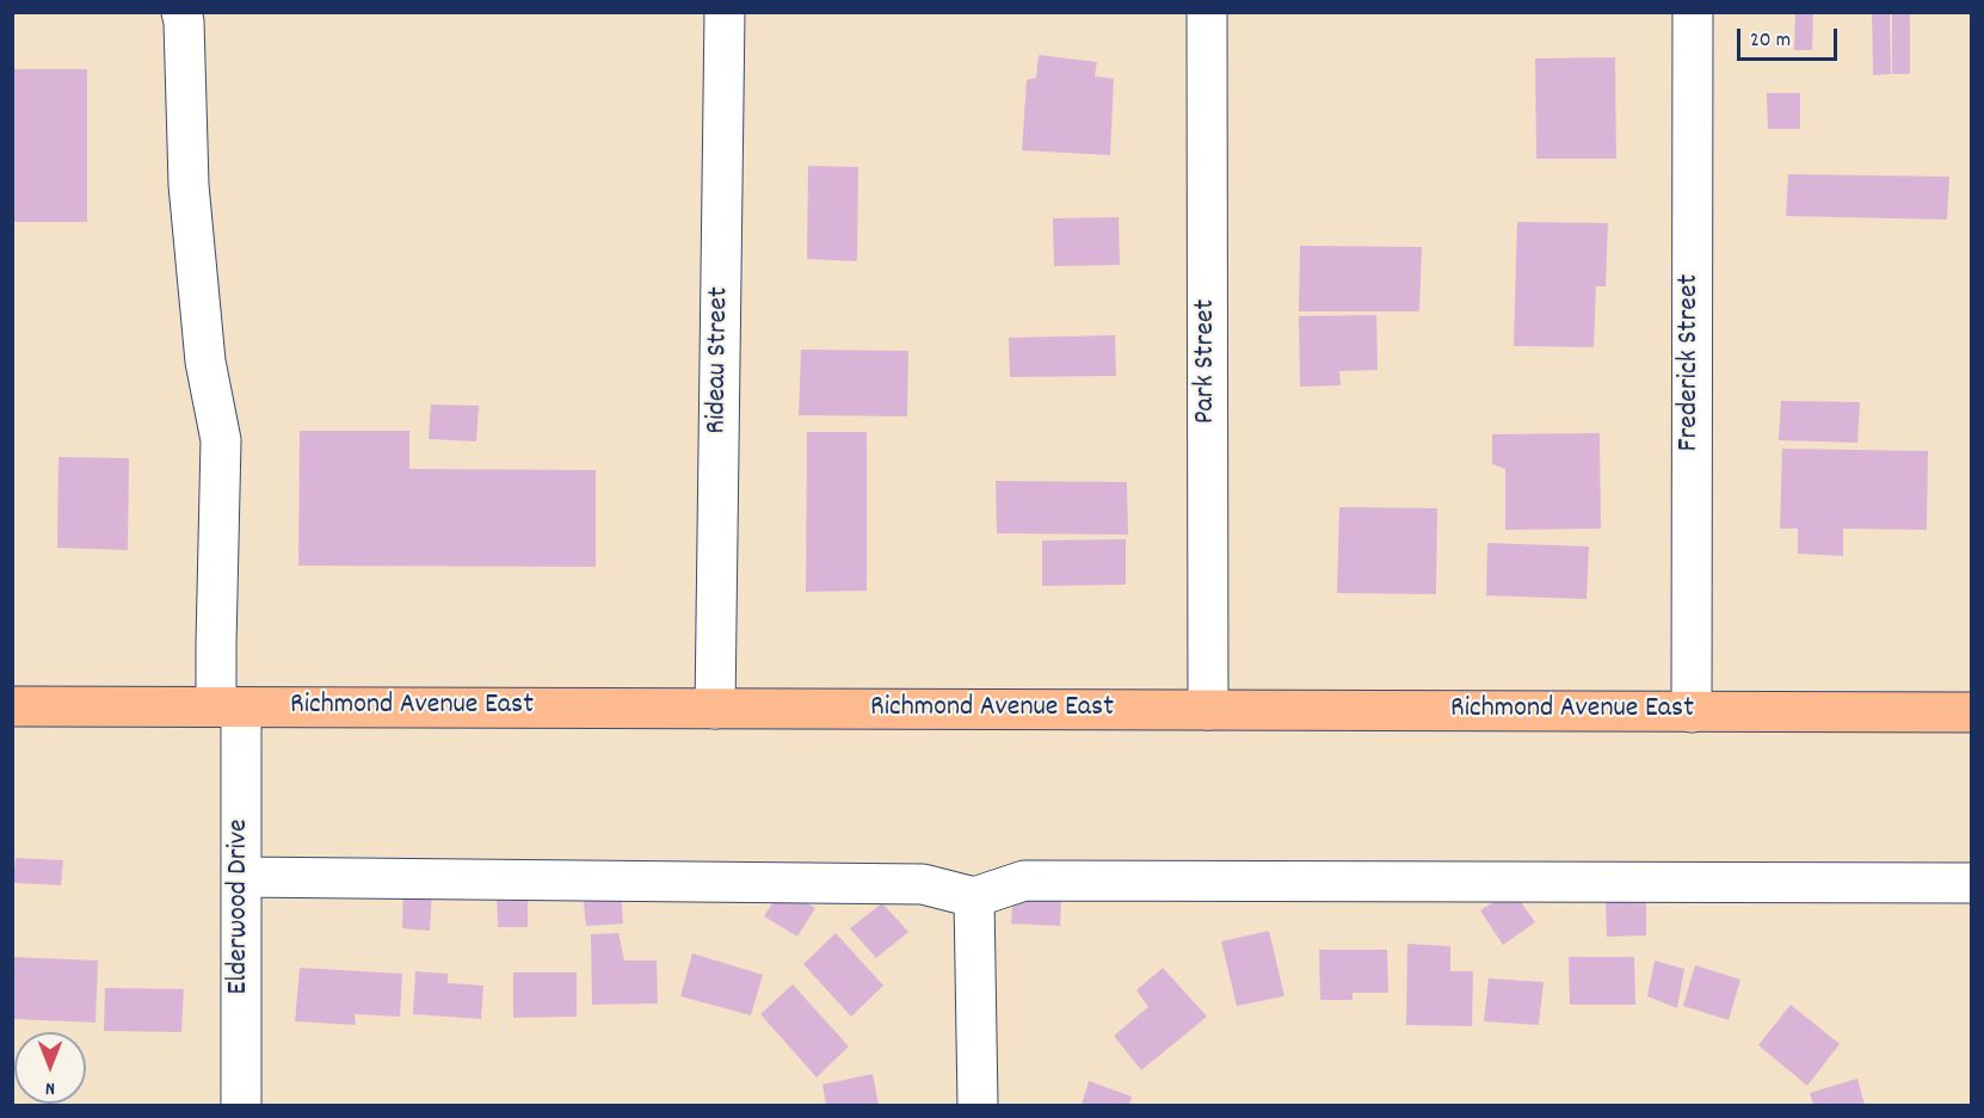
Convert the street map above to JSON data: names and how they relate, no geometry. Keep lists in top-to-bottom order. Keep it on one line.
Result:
{"streets":{"main road":["Richmond Avenue East"],"street":["Rideau Street","Park Street","Frederick Street","Elderwood Drive"]},"crossings":[["Rideau Street","Richmond Avenue East"],["Park Street","Richmond Avenue East"],["Frederick Street","Richmond Avenue East"],["Richmond Avenue East","Elderwood Drive"]],"scale_bar":"20 m","north":"bottom"}
